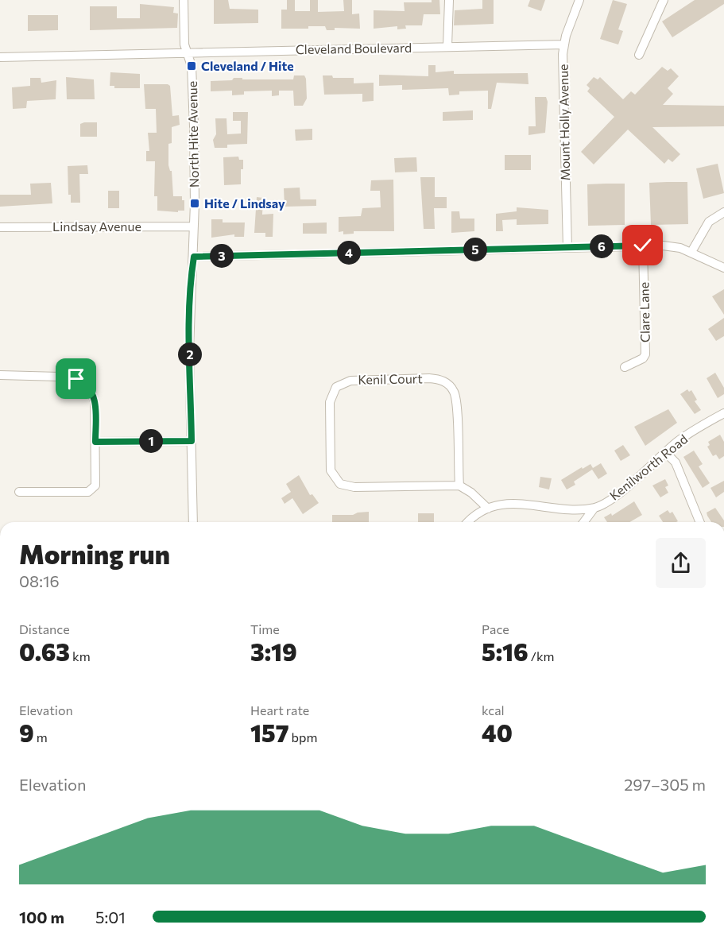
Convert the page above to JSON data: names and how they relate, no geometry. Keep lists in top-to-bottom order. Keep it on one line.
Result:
{"streets":{"street":["Cleveland Boulevard","Mount Holly Avenue","North Hite Avenue","Lindsay Avenue","Clare Lane","Kenil Court","Kenilworth Road"]},"crossings":[["Cleveland Boulevard","Mount Holly Avenue"],["Cleveland Boulevard","North Hite Avenue"],["North Hite Avenue","Lindsay Avenue"]],"places":{"transit":["Cleveland / Hite","Hite / Lindsay"]},"page":{"pins":["6","5","4","3","2","1"],"heading":["Morning run","08:16"],"stats":[["Distance","0.63 km"],["Time","3:19"],["Pace","5:16 /km"],["Elevation","9 m"],["Heart rate","157 bpm"],["kcal","40"]],"chart":["Elevation","297–305 m"],"list":[{"name":"100 m","note":"5:01"}]}}
